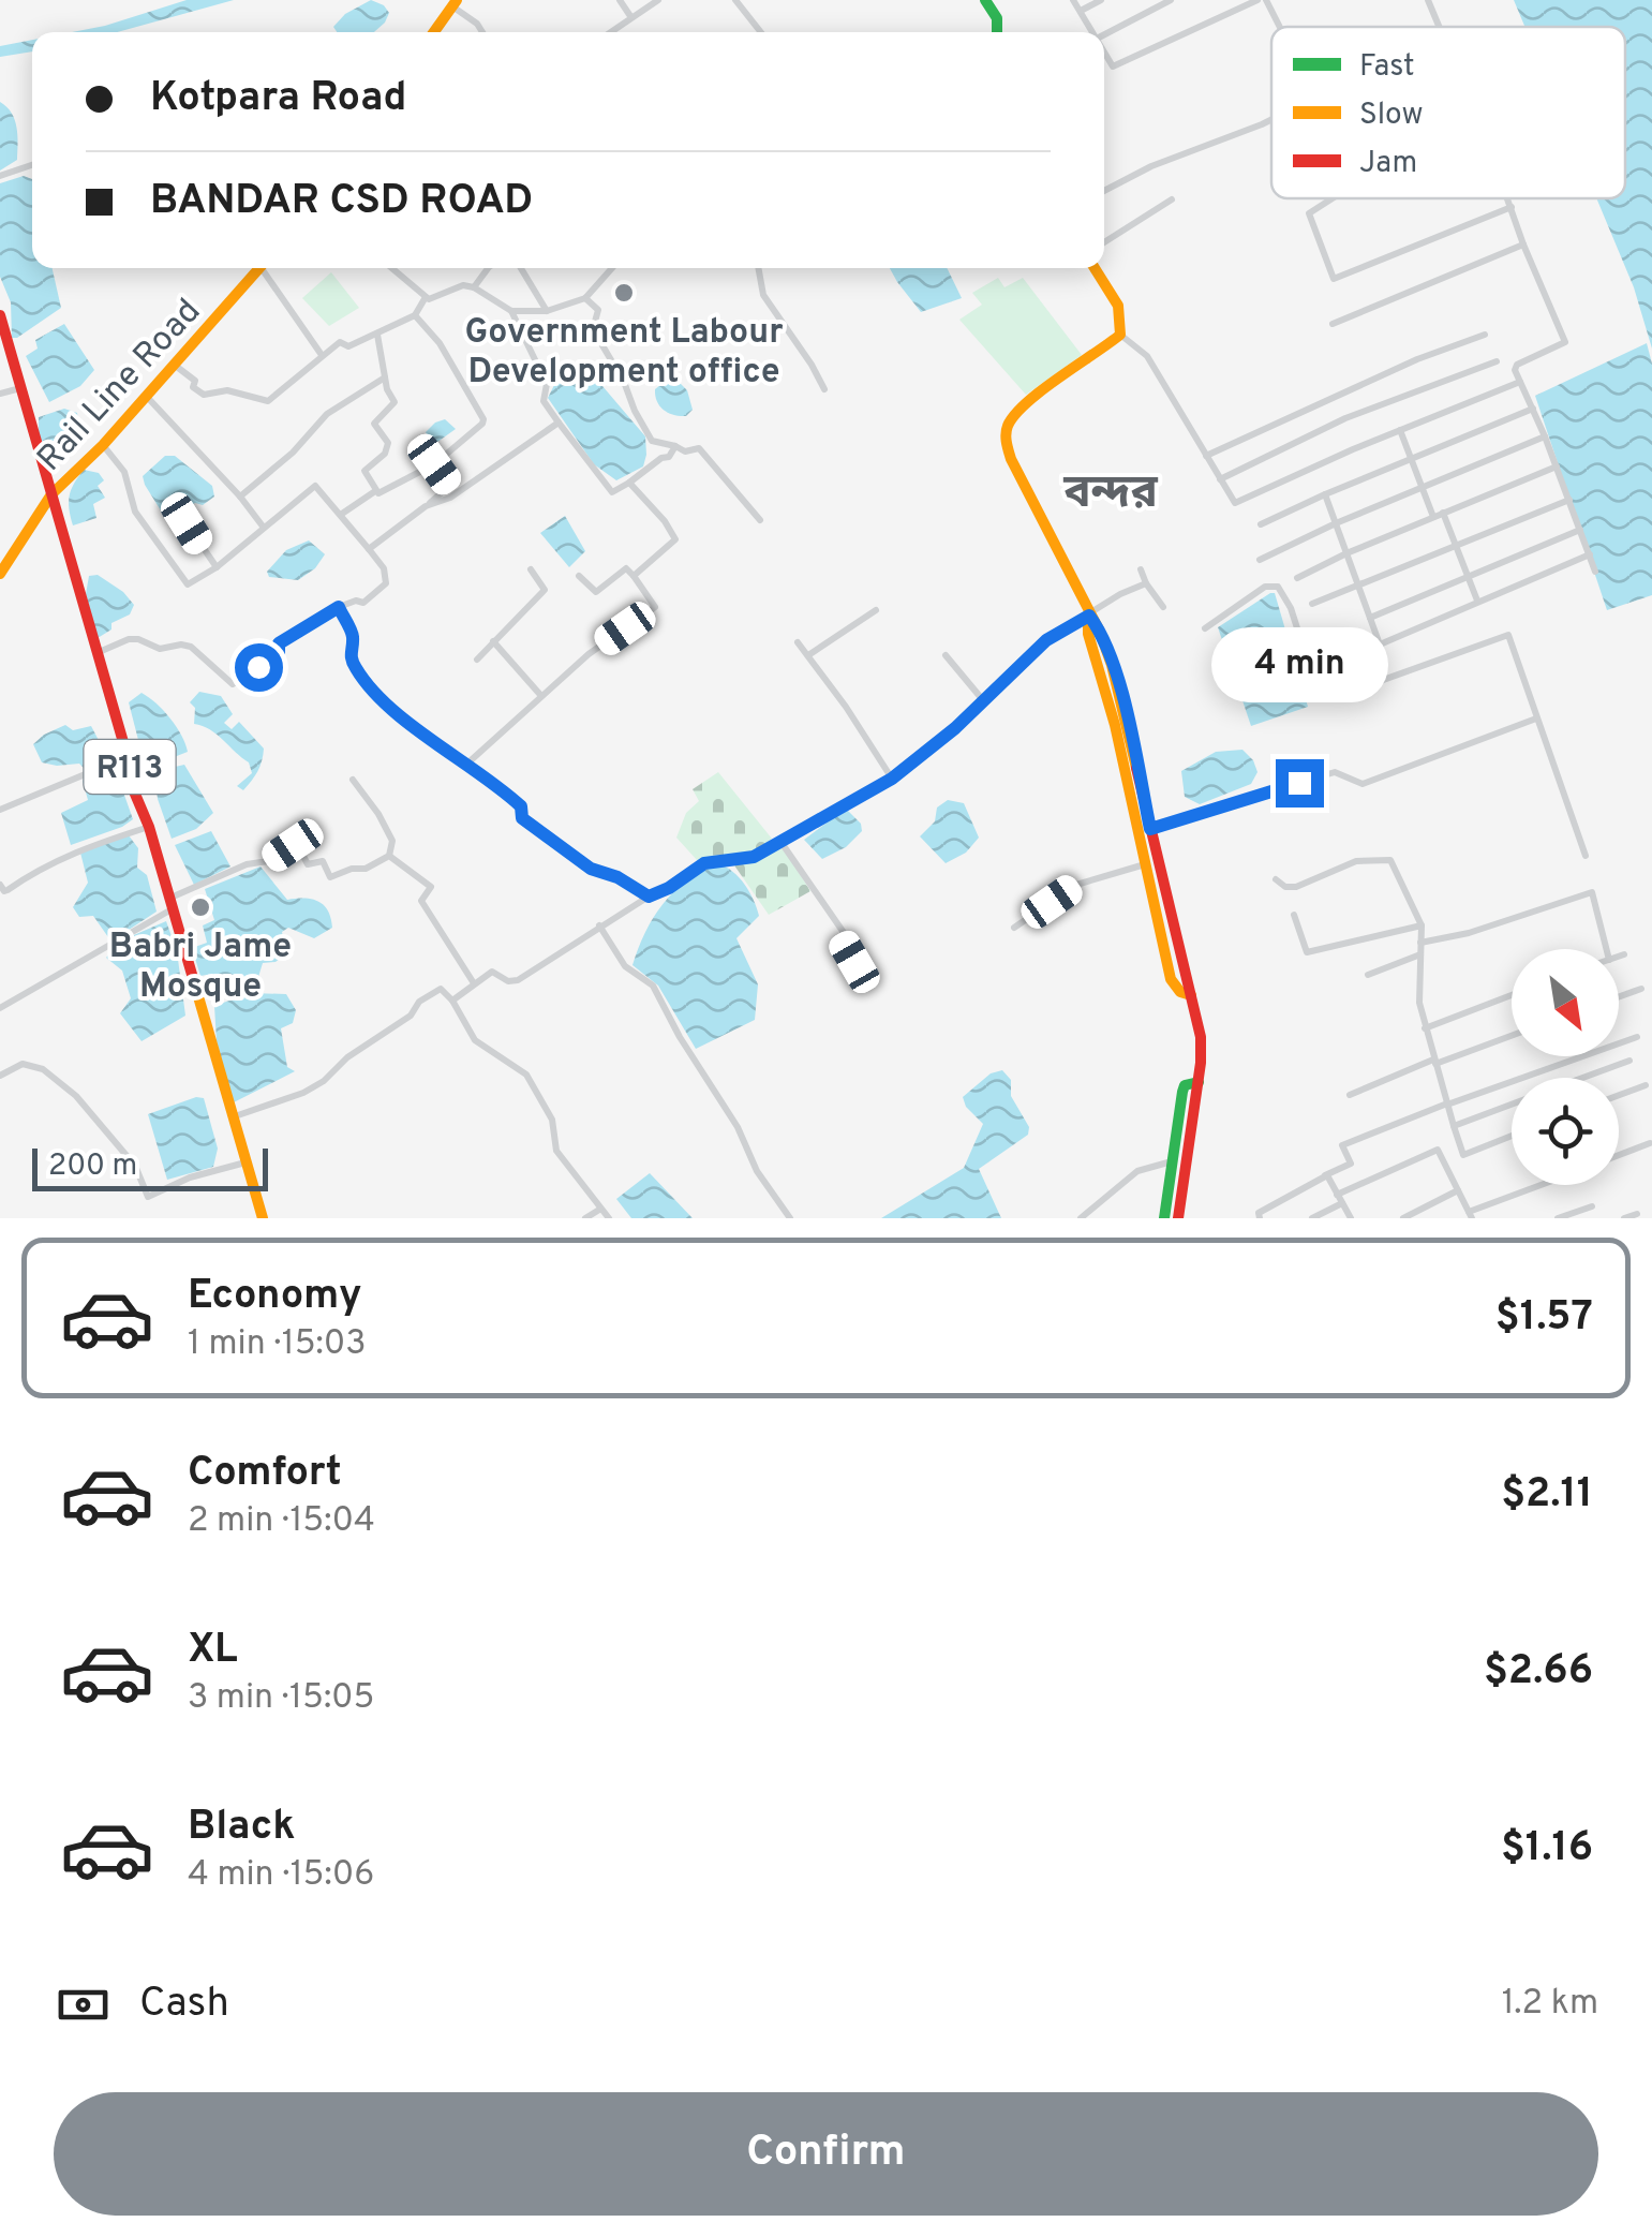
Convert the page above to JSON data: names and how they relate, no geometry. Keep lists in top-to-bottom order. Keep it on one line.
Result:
{"streets":{"main road":["Rail Line Road","R113"]},"crossings":[["Rail Line Road","R113"]],"districts":["বন্দর"],"places":["Government Labour Development office","Babri Jame Mosque"],"legend":["Fast","Slow","Jam"],"scale_bar":"200 m","north":"bottom right","page":{"banner":["Kotpara Road","BANDAR CSD ROAD"],"bubble":"4 min","scale":"200 m","list":[{"name":"Economy","note":"1 min · 15:03","value":"$1.57"},{"name":"Comfort","note":"2 min · 15:04","value":"$2.11"},{"name":"XL","note":"3 min · 15:05","value":"$2.66"},{"name":"Black","note":"4 min · 15:06","value":"$1.16"}],"pay":["Cash","1.2 km"],"buttons":"Confirm"}}
